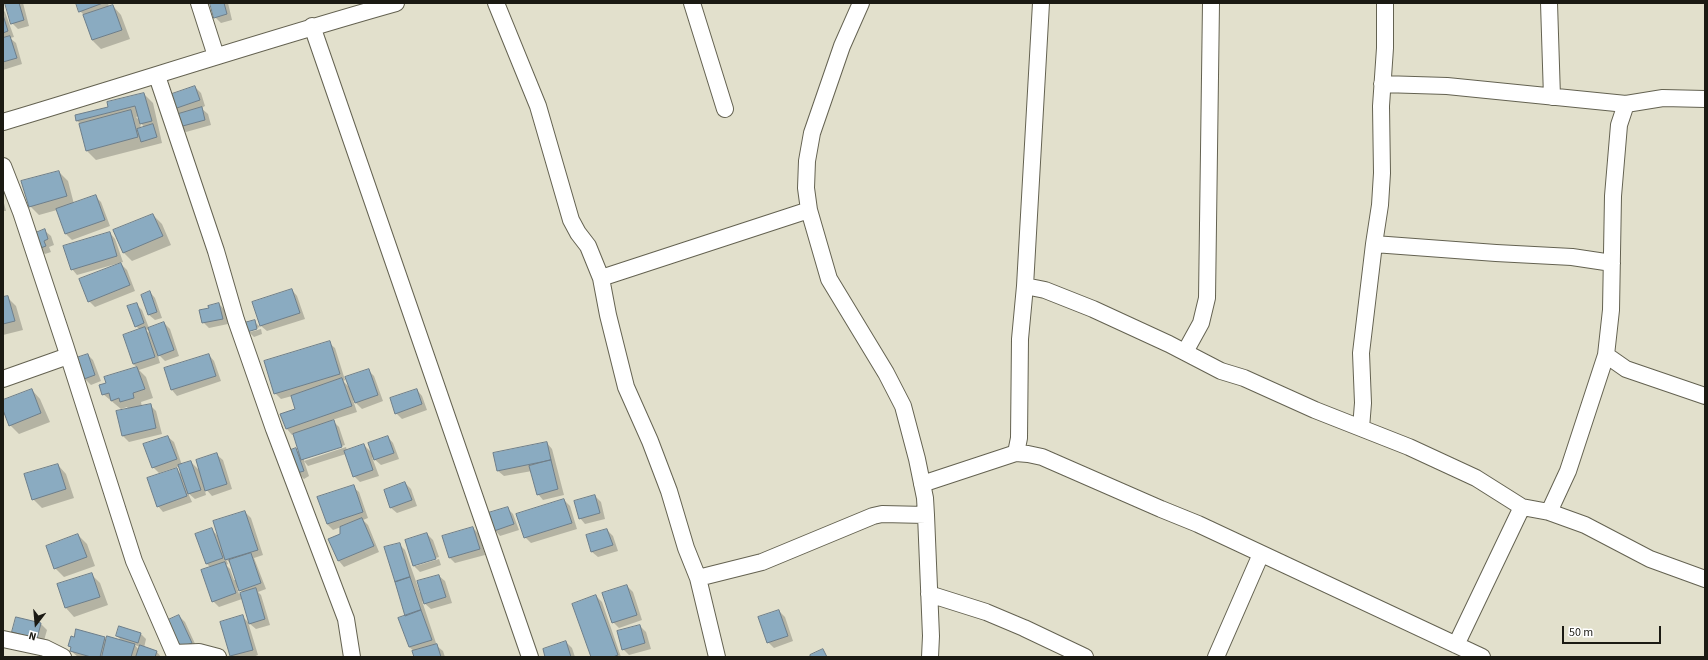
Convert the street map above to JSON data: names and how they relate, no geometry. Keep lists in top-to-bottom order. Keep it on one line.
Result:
{"scale_bar":"50 m","north":"bottom"}
